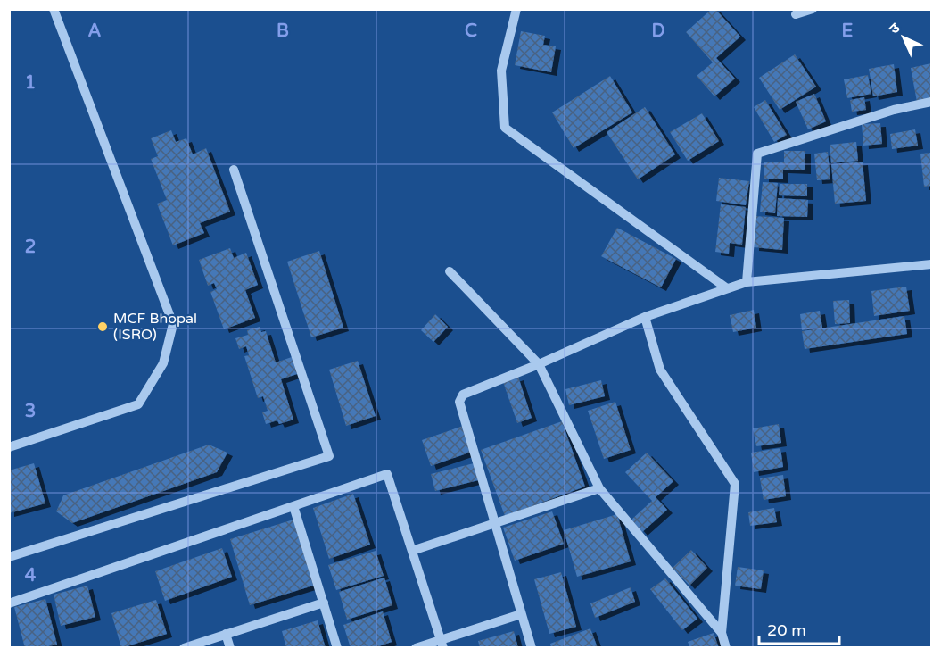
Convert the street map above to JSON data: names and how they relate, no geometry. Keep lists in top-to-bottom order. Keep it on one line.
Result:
{"places":["MCF Bhopal (ISRO)"],"scale_bar":"20 m","north":"top left","grid":{"columns":["A","B","C","D","E"],"rows":["1","2","3","4"]}}
